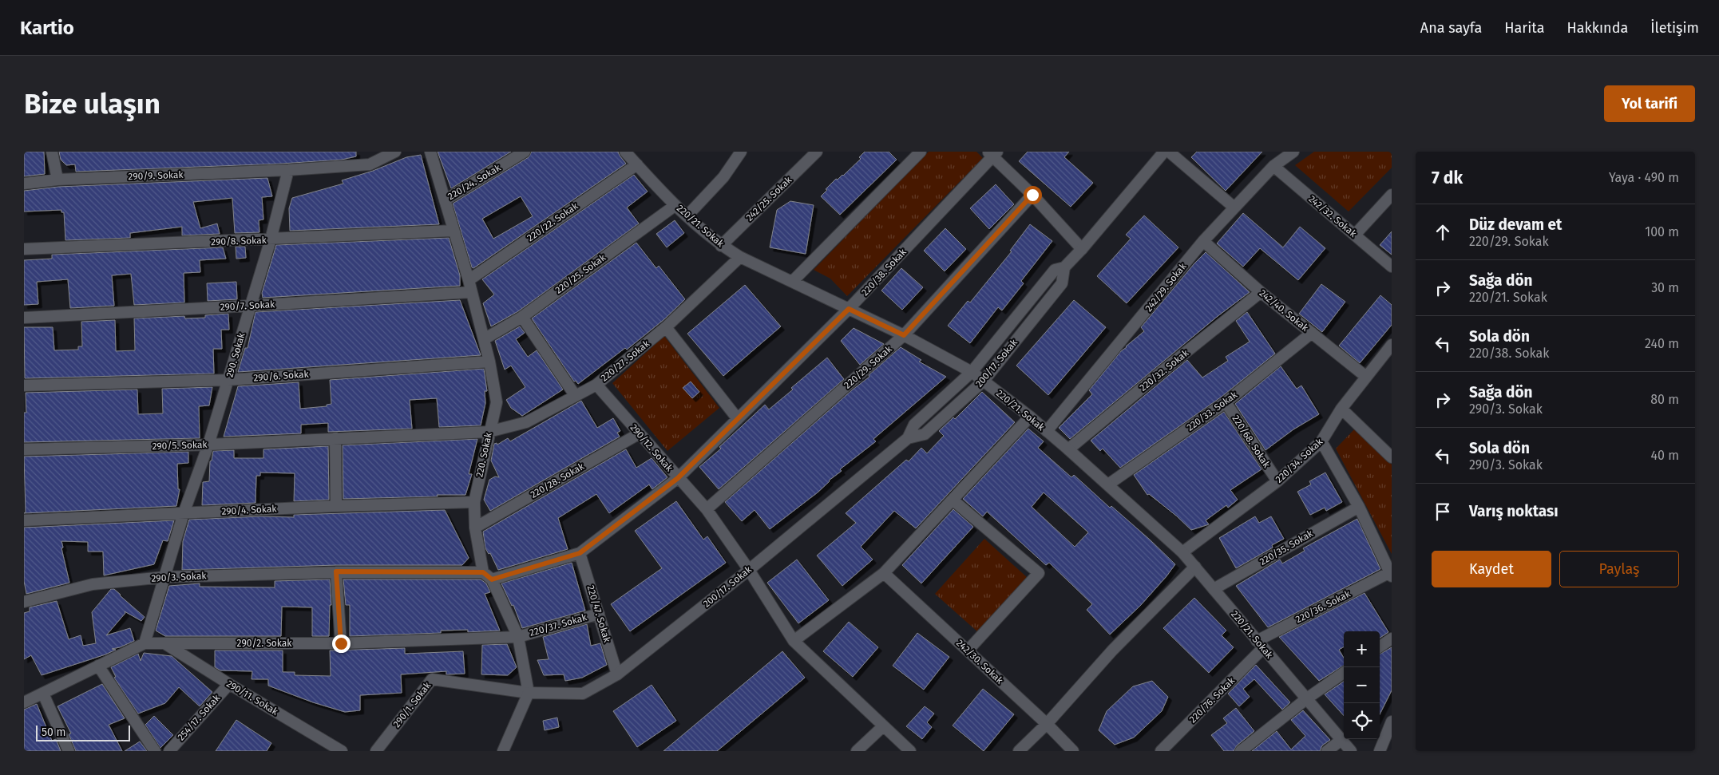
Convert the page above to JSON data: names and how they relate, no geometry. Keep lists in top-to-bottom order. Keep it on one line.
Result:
{"streets":{"street":["290/9. Sokak","220/24. Sokak","242/25. Sokak","242/32. Sokak","220/22. Sokak","220/21. Sokak","290/8. Sokak","220/38. Sokak","220/25. Sokak","242/29. Sokak","290/7. Sokak","242/40. Sokak","290. Sokak","220/27. Sokak","200/17. Sokak","220/29. Sokak","220/32. Sokak","290/6. Sokak","220/33. Sokak","220/68. Sokak","290/5. Sokak","290/12. Sokak","220. Sokak","220/34. Sokak","220/28. Sokak","290/4. Sokak","220/35. Sokak","290/3. Sokak","220/36. Sokak","220/47. Sokak","220/37. Sokak","290/2. Sokak","242/30. Sokak","290/11. Sokak","220/76. Sokak","290/1. Sokak","254/17. Sokak"]},"crossings":[["290/9. Sokak","290. Sokak"],["220/24. Sokak","220. Sokak"],["242/25. Sokak","220/21. Sokak"],["242/32. Sokak","242/29. Sokak"],["220/22. Sokak","220/21. Sokak"],["220/22. Sokak","220. Sokak"],["220/21. Sokak","220/38. Sokak"],["220/21. Sokak","220/25. Sokak"],["220/21. Sokak","242/29. Sokak"],["220/21. Sokak","220/27. Sokak"],["220/21. Sokak","200/17. Sokak"],["220/21. Sokak","220/29. Sokak"],["220/21. Sokak","220/32. Sokak"],["220/21. Sokak","220/33. Sokak"],["220/21. Sokak","220/34. Sokak"],["220/21. Sokak","220/35. Sokak"],["220/21. Sokak","220/36. Sokak"],["220/21. Sokak","220/76. Sokak"],["290/8. Sokak","290. Sokak"],["290/8. Sokak","220. Sokak"],["220/38. Sokak","290/12. Sokak"],["220/38. Sokak","220. Sokak"],["220/38. Sokak","290/3. Sokak"],["220/38. Sokak","220/47. Sokak"],["220/25. Sokak","220. Sokak"],["242/29. Sokak","242/40. Sokak"],["290/7. Sokak","290. Sokak"],["290/7. Sokak","220. Sokak"],["242/40. Sokak","220/32. Sokak"],["242/40. Sokak","220/33. Sokak"],["242/40. Sokak","220/34. Sokak"],["290. Sokak","290/6. Sokak"],["290. Sokak","290/5. Sokak"],["290. Sokak","290/4. Sokak"],["290. Sokak","290/3. Sokak"],["290. Sokak","290/2. Sokak"],["220/27. Sokak","290/5. Sokak"],["220/27. Sokak","290/12. Sokak"],["220/27. Sokak","220. Sokak"],["200/17. Sokak","290/12. Sokak"],["200/17. Sokak","220. Sokak"],["200/17. Sokak","220/47. Sokak"],["200/17. Sokak","290/1. Sokak"],["220/29. Sokak","290/12. Sokak"],["290/6. Sokak","220. Sokak"],["220/33. Sokak","220/68. Sokak"],["220/68. Sokak","220/34. Sokak"],["290/5. Sokak","220. Sokak"],["290/12. Sokak","220/28. Sokak"],["220. Sokak","220/28. Sokak"],["220. Sokak","290/4. Sokak"],["220. Sokak","290/3. Sokak"],["220. Sokak","220/37. Sokak"],["220. Sokak","290/2. Sokak"],["220. Sokak","290/1. Sokak"],["220/36. Sokak","220/76. Sokak"],["220/47. Sokak","220/37. Sokak"],["220/37. Sokak","290/2. Sokak"],["290/2. Sokak","290/11. Sokak"],["290/11. Sokak","254/17. Sokak"]],"scale_bar":"50 m","page":{"header":"Kartio","nav":["Ana sayfa","Harita","Hakkında","İletişim"],"buttons":["Yol tarifi",["Kaydet","Paylaş"]],"title":"Bize ulaşın","heading":["7 dk","Yaya · 490 m"],"list":[["Düz devam et","220/29. Sokak","100 m"],["Sağa dön","220/21. Sokak","30 m"],["Sola dön","220/38. Sokak","240 m"],["Sağa dön","290/3. Sokak","80 m"],["Sola dön","290/3. Sokak","40 m"],"Varış noktası"],"map_buttons":["+","−"],"scale":"50 m"}}
